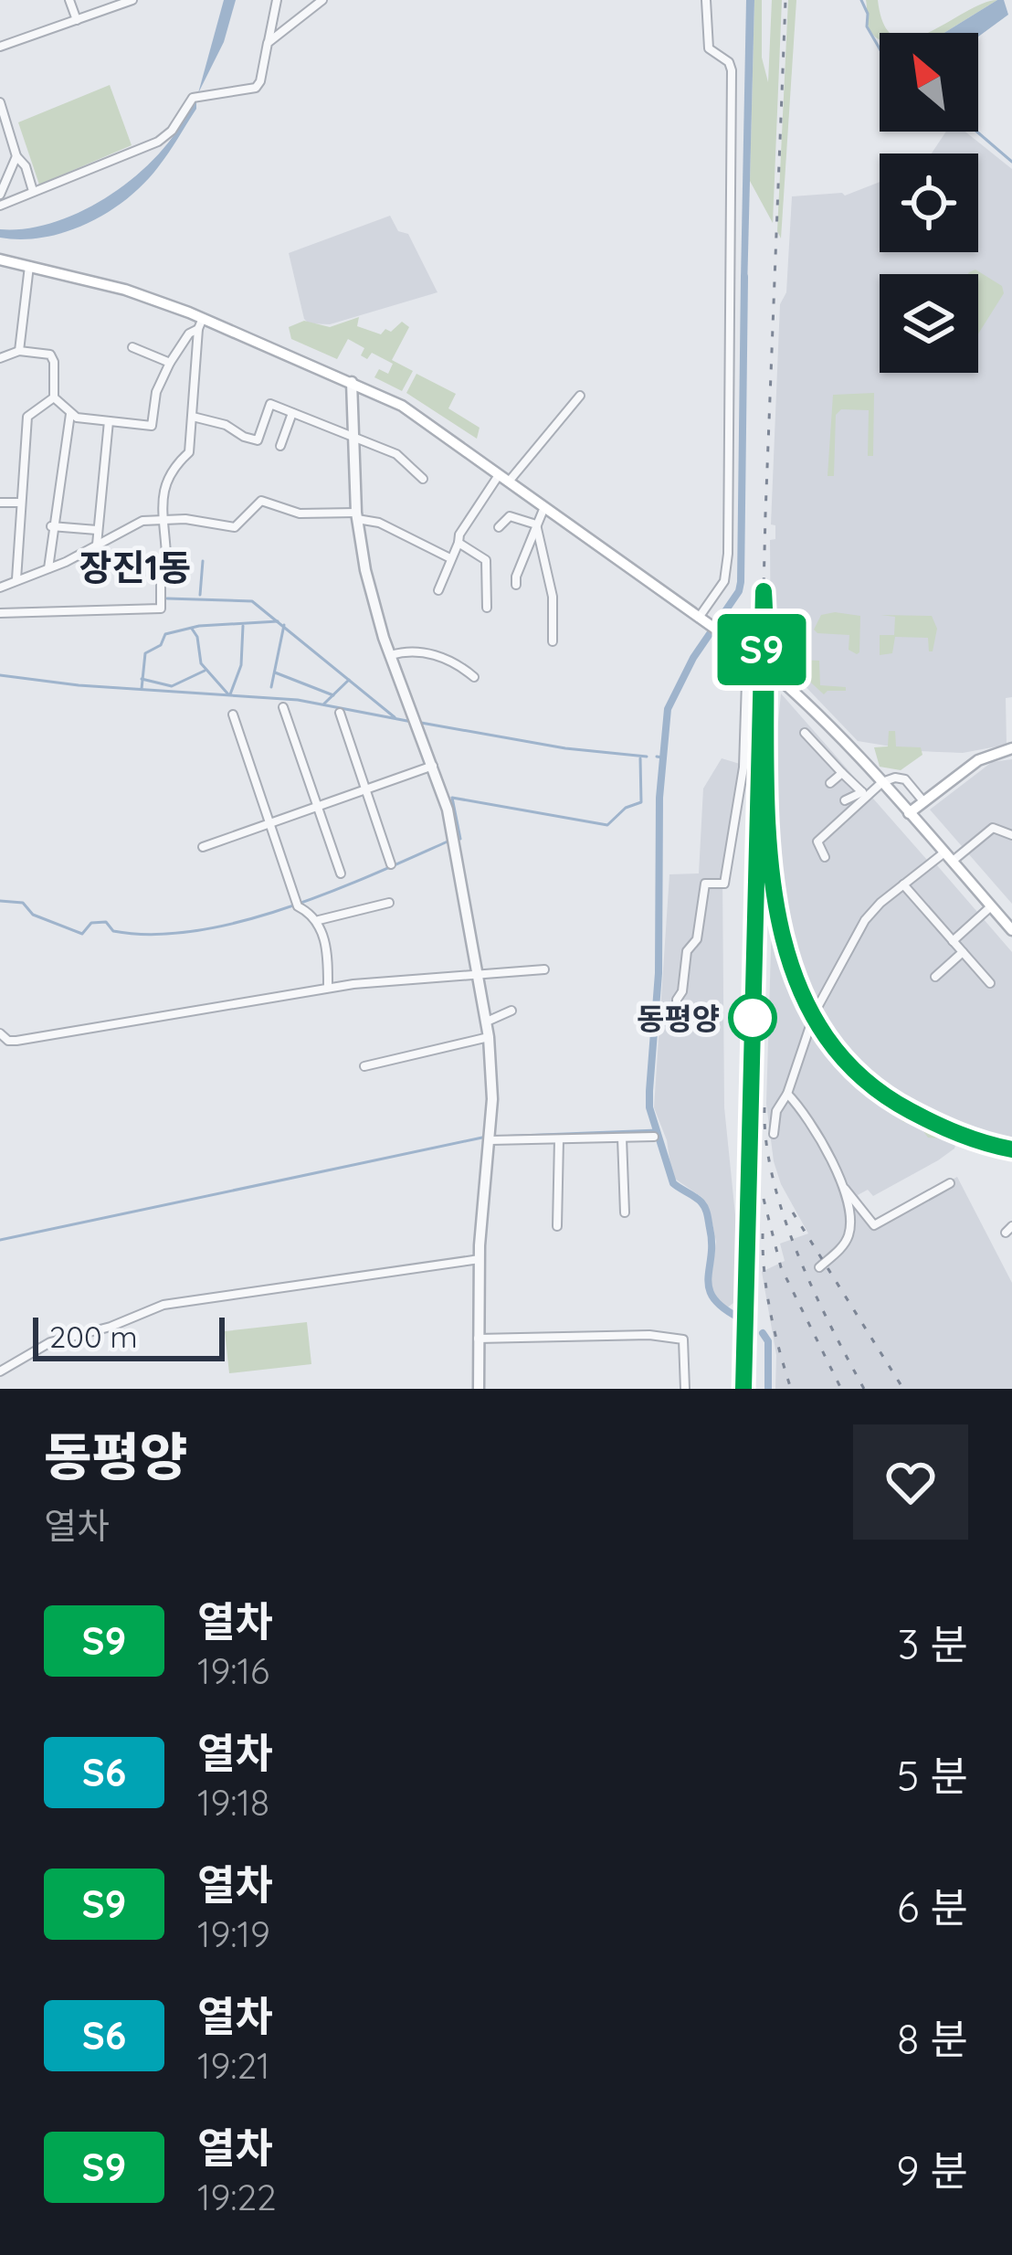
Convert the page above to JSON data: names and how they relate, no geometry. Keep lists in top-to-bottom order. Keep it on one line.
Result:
{"districts":["장진1동"],"places":["동평양"],"scale_bar":"200 m","north":"top left","page":{"on_map":"S9","scale":"200 m","heading":["동평양","열차"],"list":[{"mark":"S9","name":"열차","note":"19:16","value":"3 분"},{"mark":"S6","name":"열차","note":"19:18","value":"5 분"},{"mark":"S9","name":"열차","note":"19:19","value":"6 분"},{"mark":"S6","name":"열차","note":"19:21","value":"8 분"},{"mark":"S9","name":"열차","note":"19:22","value":"9 분"}]}}
